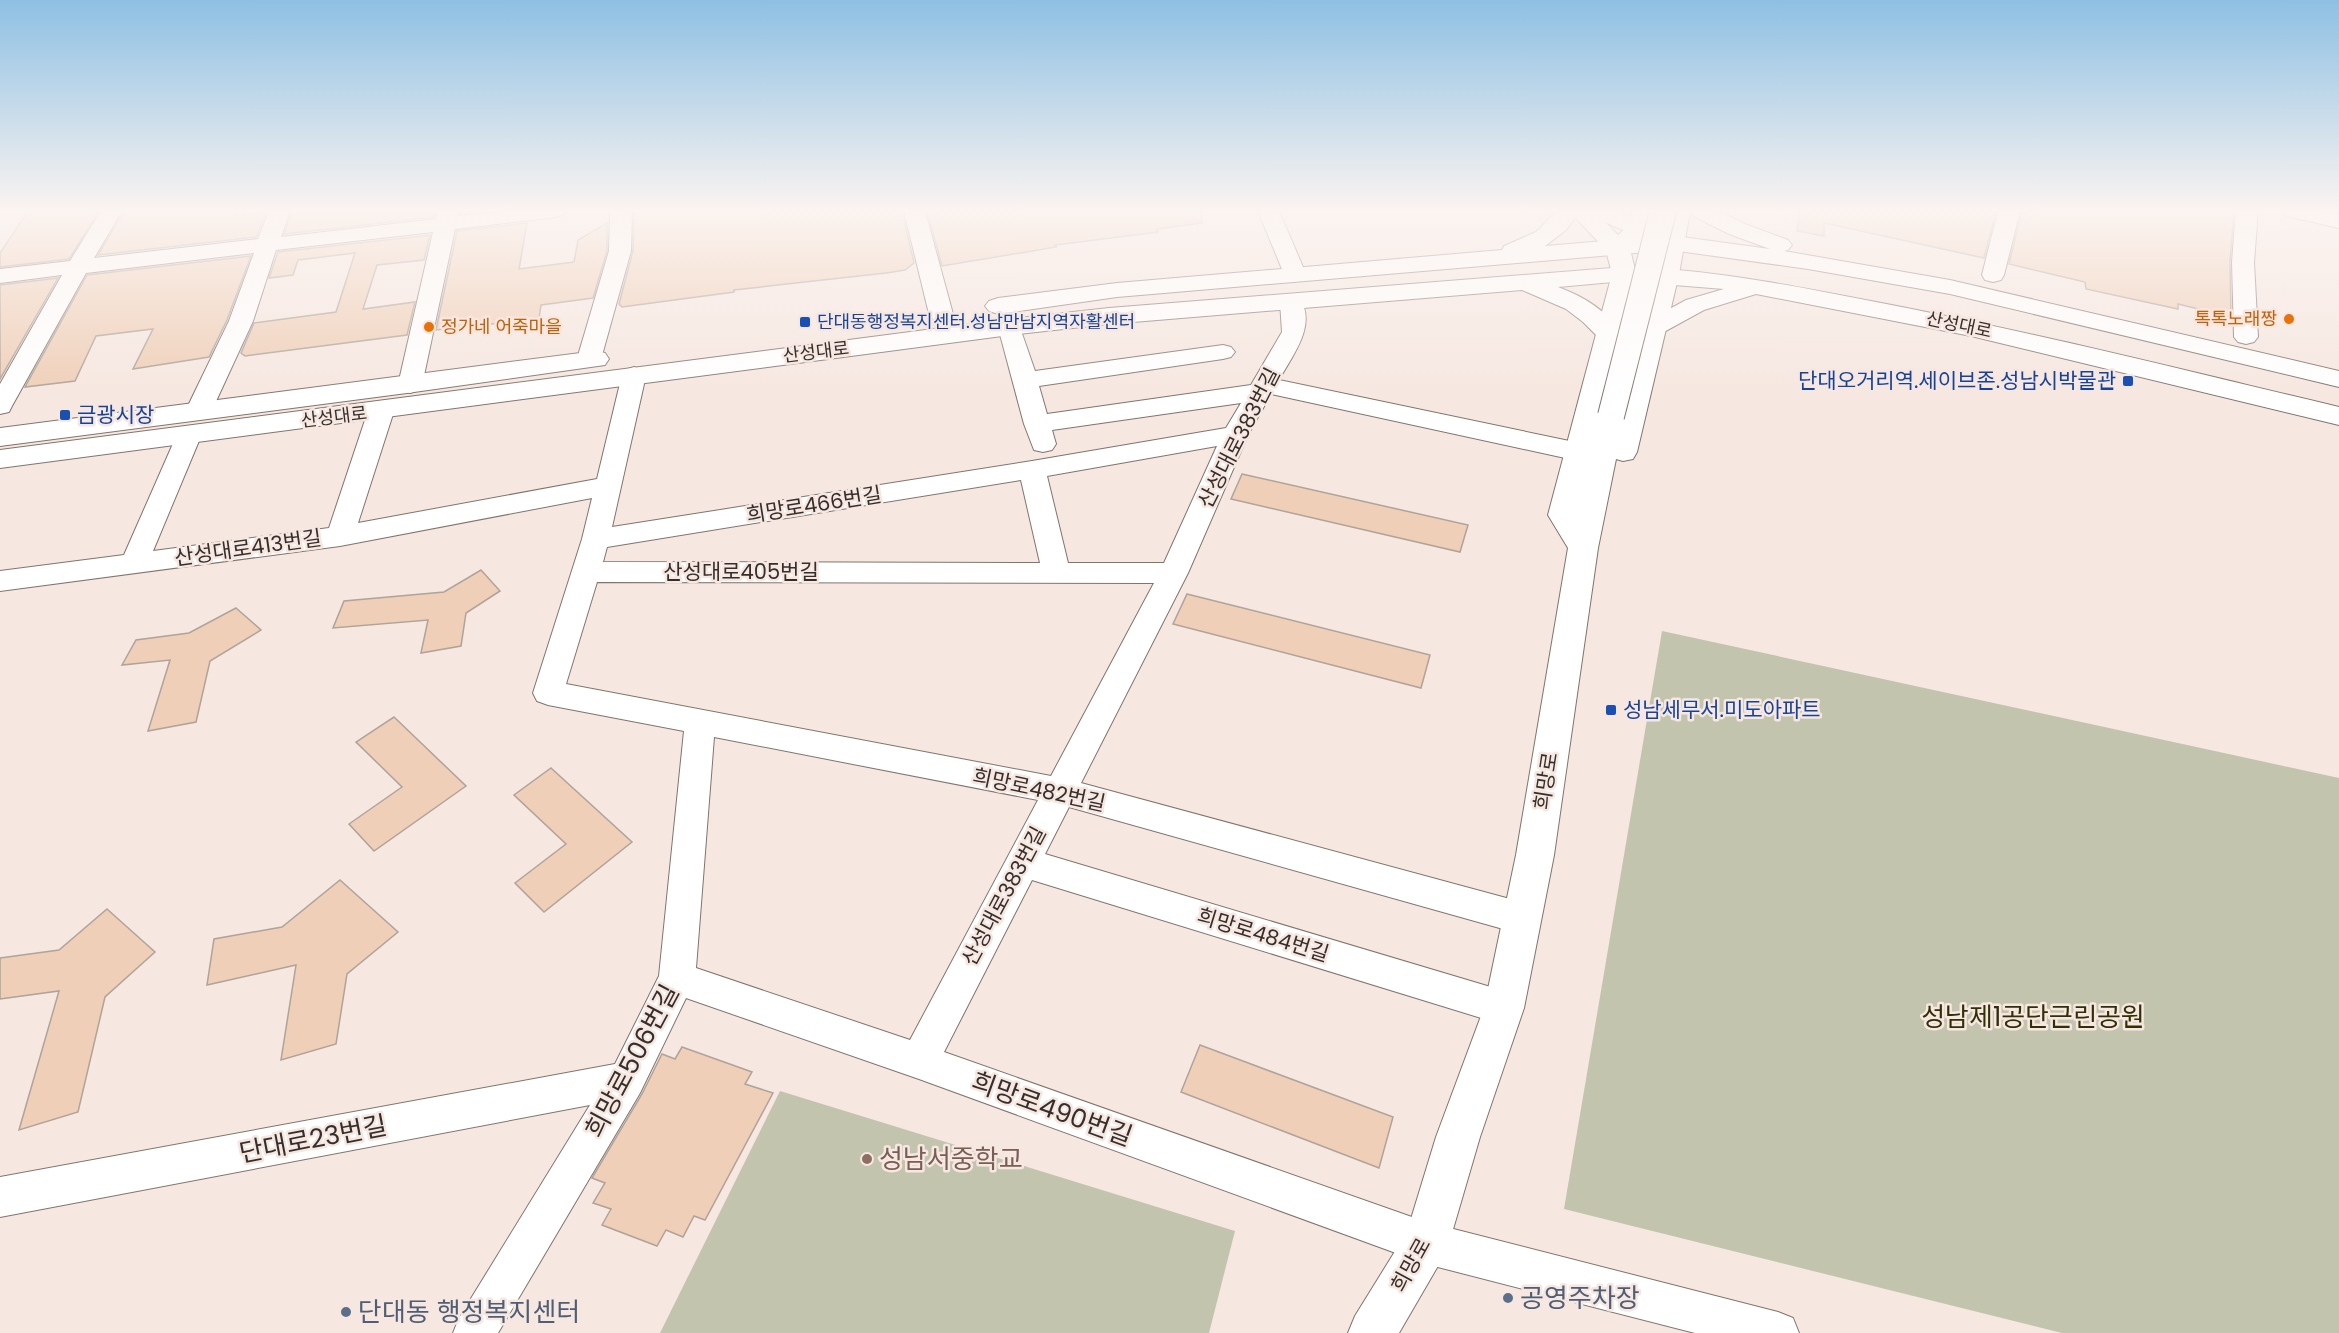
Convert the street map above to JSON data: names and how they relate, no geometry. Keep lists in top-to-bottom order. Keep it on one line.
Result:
{"streets":{"main road":["산성대로","희망로"],"street":["산성대로383번길","희망로466번길","산성대로413번길","산성대로405번길","희망로482번길","희망로484번길","희망로506번길","희망로490번길","단대로23번길"]},"crossings":[["산성대로","산성대로383번길"],["산성대로","산성대로413번길"],["산성대로383번길","희망로466번길"],["산성대로383번길","희망로482번길"],["산성대로383번길","희망로484번길"],["산성대로383번길","희망로490번길"],["산성대로405번길","희망로482번길"],["희망로","희망로482번길"],["희망로","희망로484번길"],["희망로","희망로490번길"],["희망로482번길","희망로506번길"],["희망로506번길","희망로490번길"],["희망로506번길","단대로23번길"]],"parks":["성남제1공단근린공원"],"places":{"other":["톡톡노래짱","정가네 어죽마을","성남서중학교","공영주차장","단대동 행정복지센터"],"transit":["단대동행정복지센터.성남만남지역자활센터","단대오거리역.세이브존.성남시박물관","금광시장","성남세무서.미도아파트"]}}
